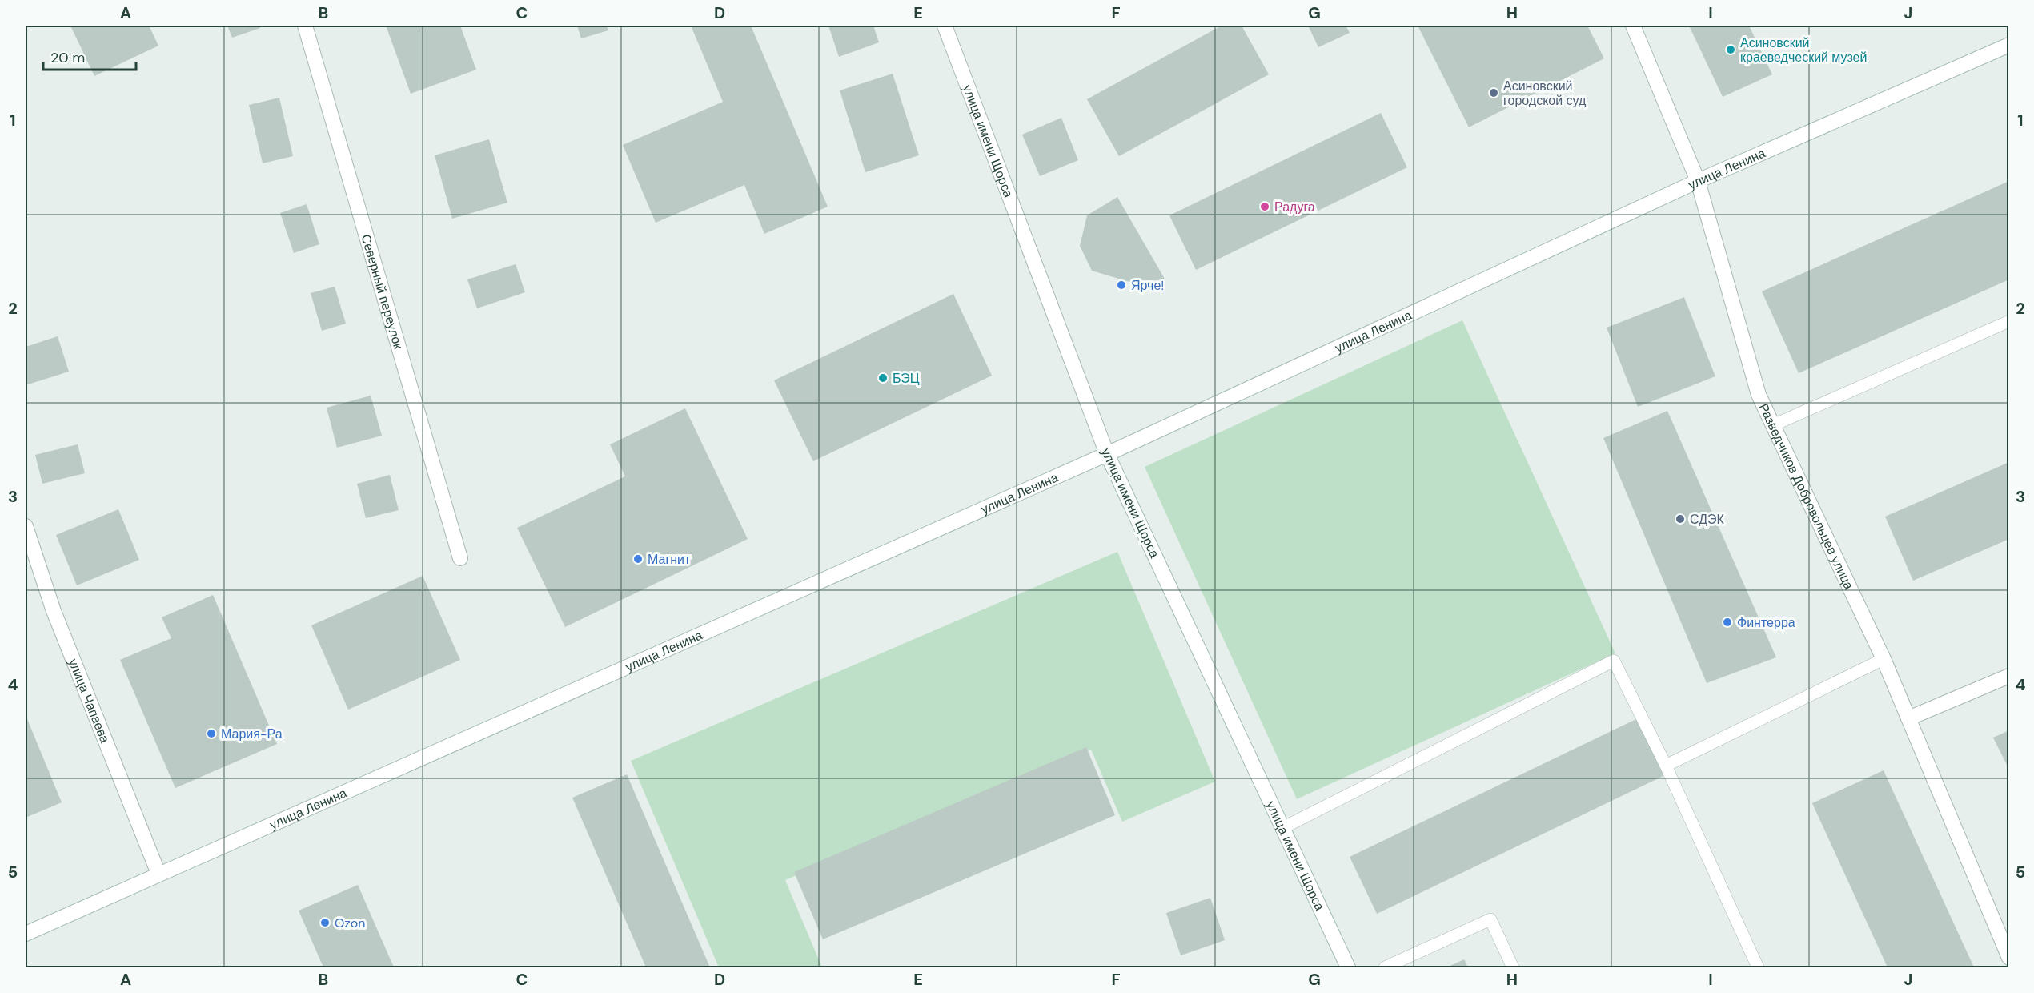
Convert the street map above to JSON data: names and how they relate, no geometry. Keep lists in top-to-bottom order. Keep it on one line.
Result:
{"streets":{"street":["улица имени Щорса","улица Ленина","Северный переулок","Разведчиков Добровольцев улица","улица Чапаева"]},"crossings":[["улица имени Щорса","улица Ленина"],["улица Ленина","Разведчиков Добровольцев улица"],["улица Ленина","улица Чапаева"]],"places":["Асиновский краеведческий музей","Асиновский городской суд","Радуга","Ярче!","БЭЦ","СДЭК","Магнит","Финтерра","Мария-Ра","Ozon"],"scale_bar":"20 m","grid":{"columns":["A","B","C","D","E","F","G","H","I","J"],"rows":["1","2","3","4","5"]}}
